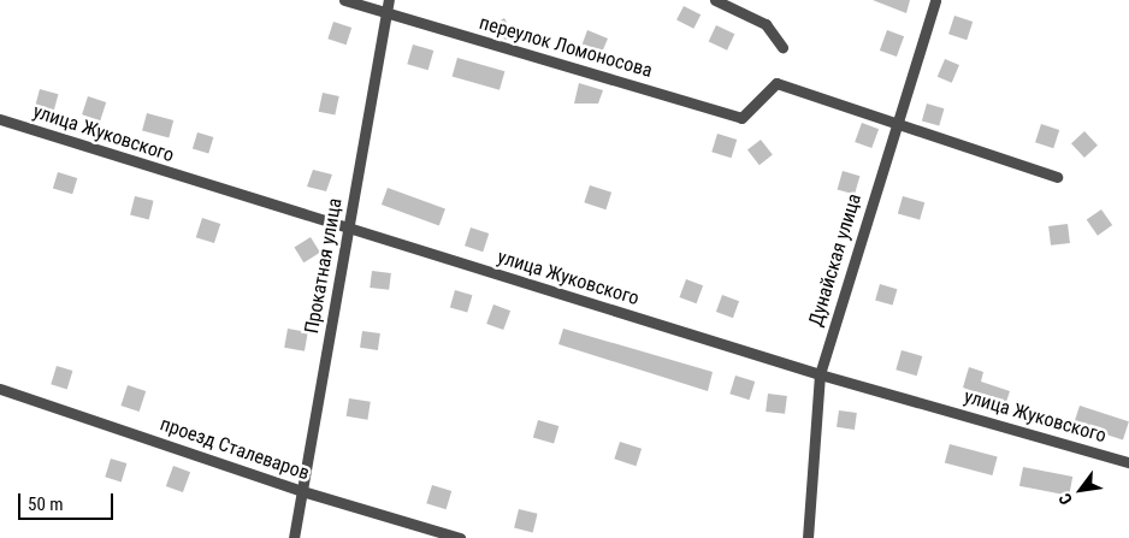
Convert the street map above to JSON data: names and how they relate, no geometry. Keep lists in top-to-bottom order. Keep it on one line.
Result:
{"streets":{"street":["переулок Ломоносова","улица Жуковского","Дунайская улица","Прокатная улица","проезд Сталеваров"]},"crossings":[["переулок Ломоносова","Дунайская улица"],["переулок Ломоносова","Прокатная улица"],["улица Жуковского","Дунайская улица"],["улица Жуковского","Прокатная улица"],["Прокатная улица","проезд Сталеваров"]],"scale_bar":"50 m","north":"bottom left"}
